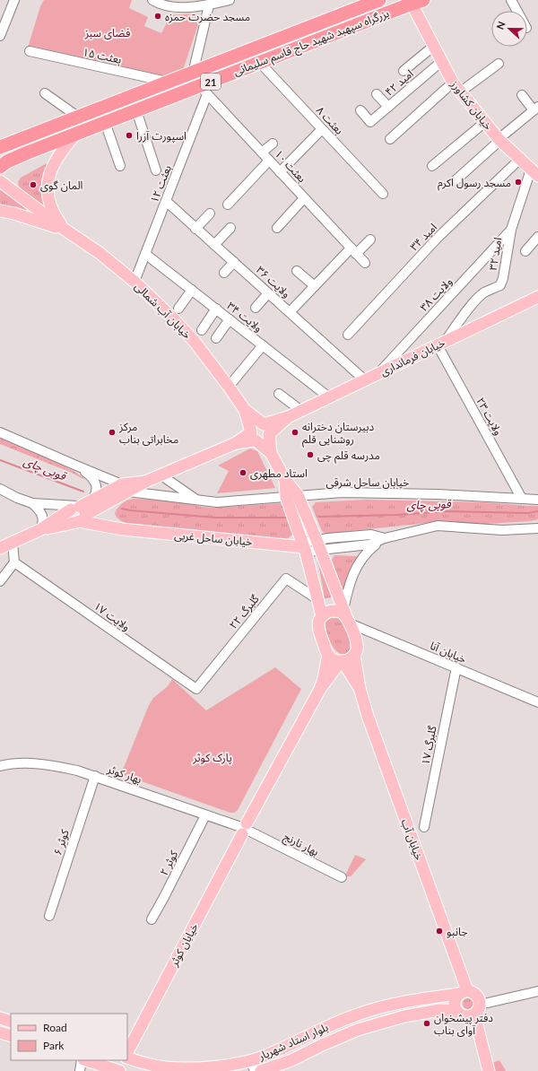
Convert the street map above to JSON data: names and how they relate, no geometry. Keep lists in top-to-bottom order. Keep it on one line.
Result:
{"streets":{"highway":["بزرگراه سپهبد شهید حاج قاسم سلیمانی","21"],"main road":["خیابان کشاورز","خیابان آب شمالی","خیابان فرمانداری","خیابان ساحل غربی","خیابان آب","خیابان کوثر","بلوار استاد شهریار"],"street":["بعثت ۱۵","امید ۴۲","بعثت ۸","بعثت ۱۰","بعثت ۱۲","امید ۳۴","امید ۳۲","ولایت ۳۶","ولایت ۳۸","ولایت ۳۴","ولایت ۲۳","خیابان ساحل شرقی","گلبرگ ۲۲","ولایت ۱۷","خیابان آنا","گلبرگ ۱۷","بهار کوثر","کوثر ۶","بهار نارنج","کوثر ۲"]},"crossings":[["بزرگراه سپهبد شهید حاج قاسم سلیمانی","بعثت ۱۵"],["بزرگراه سپهبد شهید حاج قاسم سلیمانی","خیابان کشاورز"],["بزرگراه سپهبد شهید حاج قاسم سلیمانی","بعثت ۸"],["بزرگراه سپهبد شهید حاج قاسم سلیمانی","بعثت ۱۰"],["بزرگراه سپهبد شهید حاج قاسم سلیمانی","بعثت ۱۲"],["امید ۴۲","خیابان کشاورز"],["خیابان کشاورز","امید ۳۴"],["خیابان کشاورز","امید ۳۲"],["بعثت ۱۰","بعثت ۱۲"],["بعثت ۱۲","ولایت ۳۶"],["بعثت ۱۲","خیابان آب شمالی"],["بعثت ۱۲","ولایت ۳۴"],["امید ۳۲","ولایت ۳۸"],["امید ۳۲","خیابان فرمانداری"],["امید ۳۲","ولایت ۲۳"],["ولایت ۳۶","خیابان فرمانداری"],["ولایت ۳۸","خیابان فرمانداری"],["خیابان آب شمالی","خیابان فرمانداری"],["ولایت ۳۴","خیابان فرمانداری"],["خیابان فرمانداری","ولایت ۲۳"],["ولایت ۲۳","خیابان ساحل شرقی"],["گلبرگ ۲۲","ولایت ۱۷"],["خیابان آنا","گلبرگ ۱۷"],["خیابان آنا","خیابان آب"],["خیابان آنا","خیابان کوثر"],["بهار کوثر","کوثر ۶"],["بهار کوثر","بهار نارنج"],["بهار کوثر","کوثر ۲"],["بهار کوثر","خیابان کوثر"],["خیابان آب","خیابان کوثر"],["خیابان آب","بلوار استاد شهریار"],["بهار نارنج","خیابان کوثر"]],"water":["قوبی چای"],"parks":["فضای سبز","پارک کوثر"],"places":["مسجد حضرت حمزه","اسپورت آزرا","مسجد رسول اکرم","المان گوی","مرکز مخابراتی بناب","دبیرستان دخترانه روشنایی قلم","مدرسه قلم چی","استاد مطهری","جانبو","دفتر پیشخوان آوای بناب"],"legend":["Road","Park"],"north":"left"}
